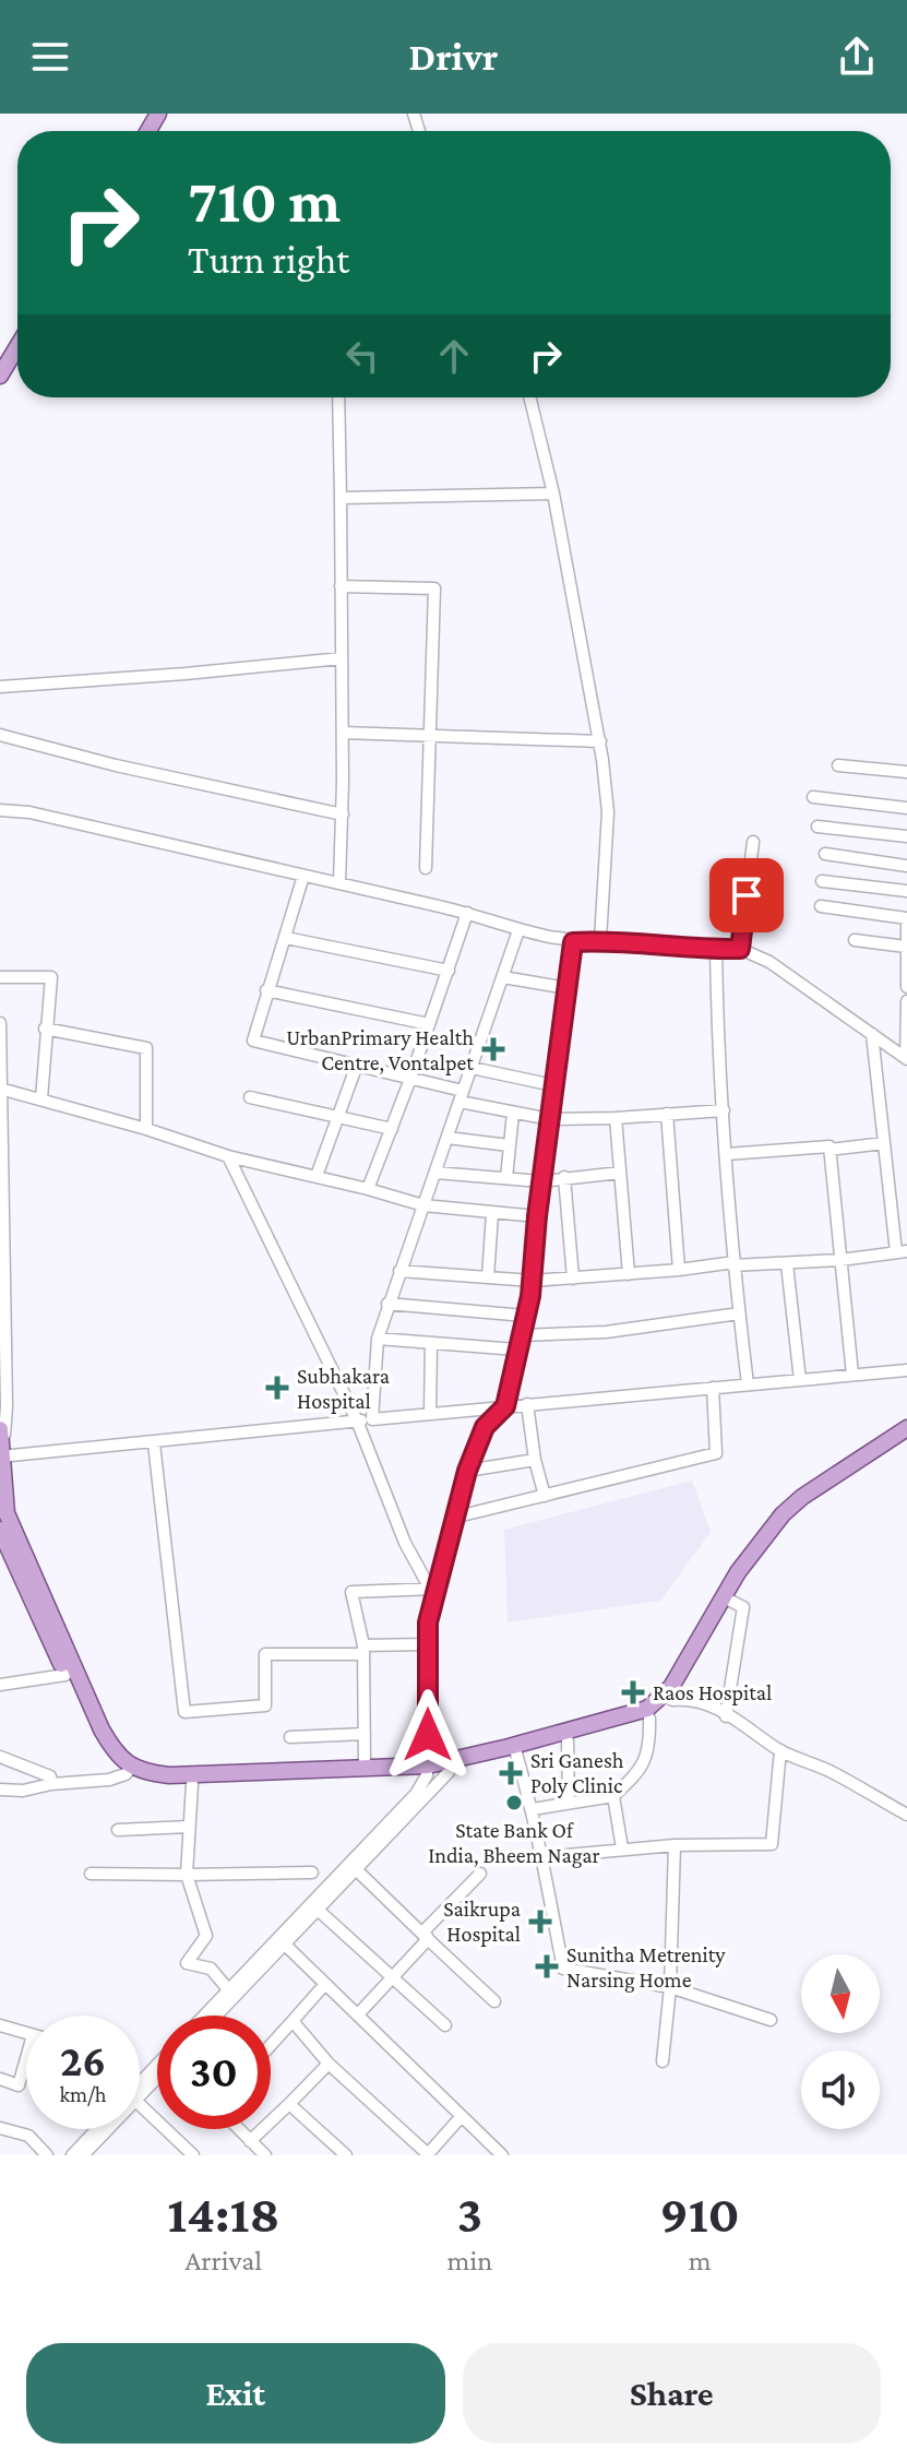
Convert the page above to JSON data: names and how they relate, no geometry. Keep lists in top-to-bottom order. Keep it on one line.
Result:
{"places":{"health":["UrbanPrimary Health Centre, Vontalpet","Subhakara Hospital","Raos Hospital","Sri Ganesh Poly Clinic","Saikrupa Hospital","Sunitha Metrenity Narsing Home"],"other":["State Bank Of India, Bheem Nagar"]},"north":"bottom","page":{"header":"Drivr","turn":["710 m","Turn right"],"speed":"26 km/h","limit":"30","eta":["14:18","Arrival","3","min","910","m"],"buttons":["Exit","Share"]}}
